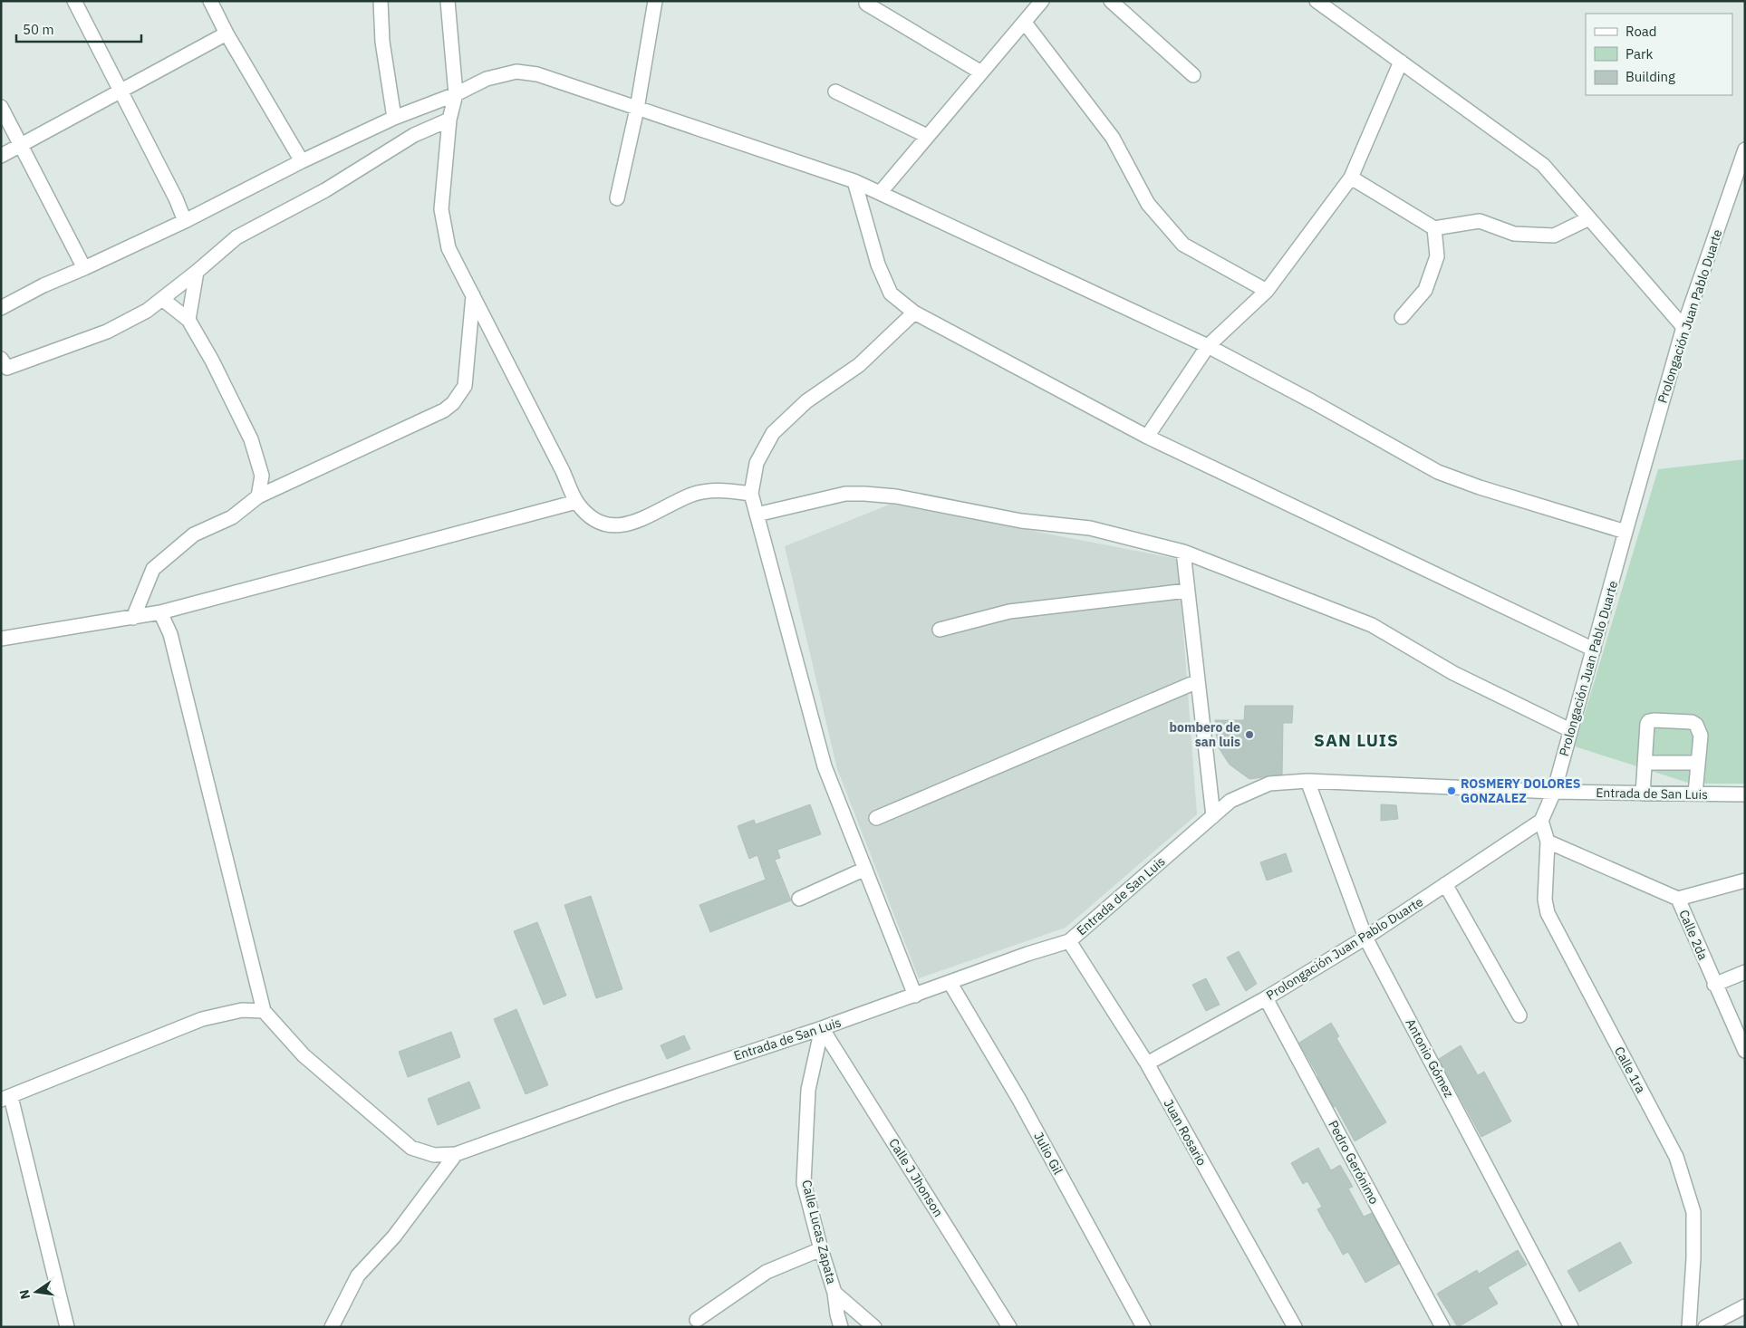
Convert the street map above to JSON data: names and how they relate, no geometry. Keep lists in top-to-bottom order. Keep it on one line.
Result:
{"streets":{"street":["Prolongación Juan Pablo Duarte","Entrada de San Luis","Calle 2da","Antonio Gómez","Calle 1ra","Juan Rosario","Julio Gil","Pedro Gerónimo","Calle J Jhonson","Calle Lucas Zapata"]},"crossings":[["Prolongación Juan Pablo Duarte","Entrada de San Luis"],["Prolongación Juan Pablo Duarte","Antonio Gómez"],["Prolongación Juan Pablo Duarte","Calle 1ra"],["Prolongación Juan Pablo Duarte","Juan Rosario"],["Prolongación Juan Pablo Duarte","Pedro Gerónimo"],["Entrada de San Luis","Antonio Gómez"],["Entrada de San Luis","Juan Rosario"],["Entrada de San Luis","Julio Gil"],["Entrada de San Luis","Calle J Jhonson"],["Entrada de San Luis","Calle Lucas Zapata"],["Calle 2da","Calle 1ra"],["Calle J Jhonson","Calle Lucas Zapata"]],"districts":["SAN LUIS"],"places":["bombero de san luis","ROSMERY DOLORES GONZALEZ"],"legend":["Road","Park","Building"],"scale_bar":"50 m","north":"left"}
